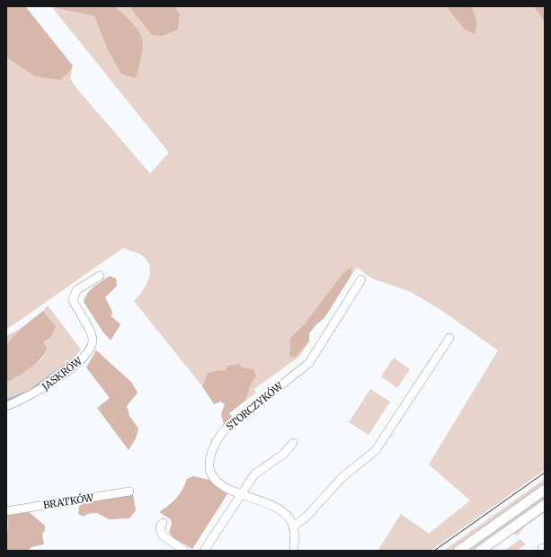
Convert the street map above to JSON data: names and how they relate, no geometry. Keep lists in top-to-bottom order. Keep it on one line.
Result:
{"streets":{"street":["JASKRÓW","STORCZYKÓW","BRATKÓW"]}}
